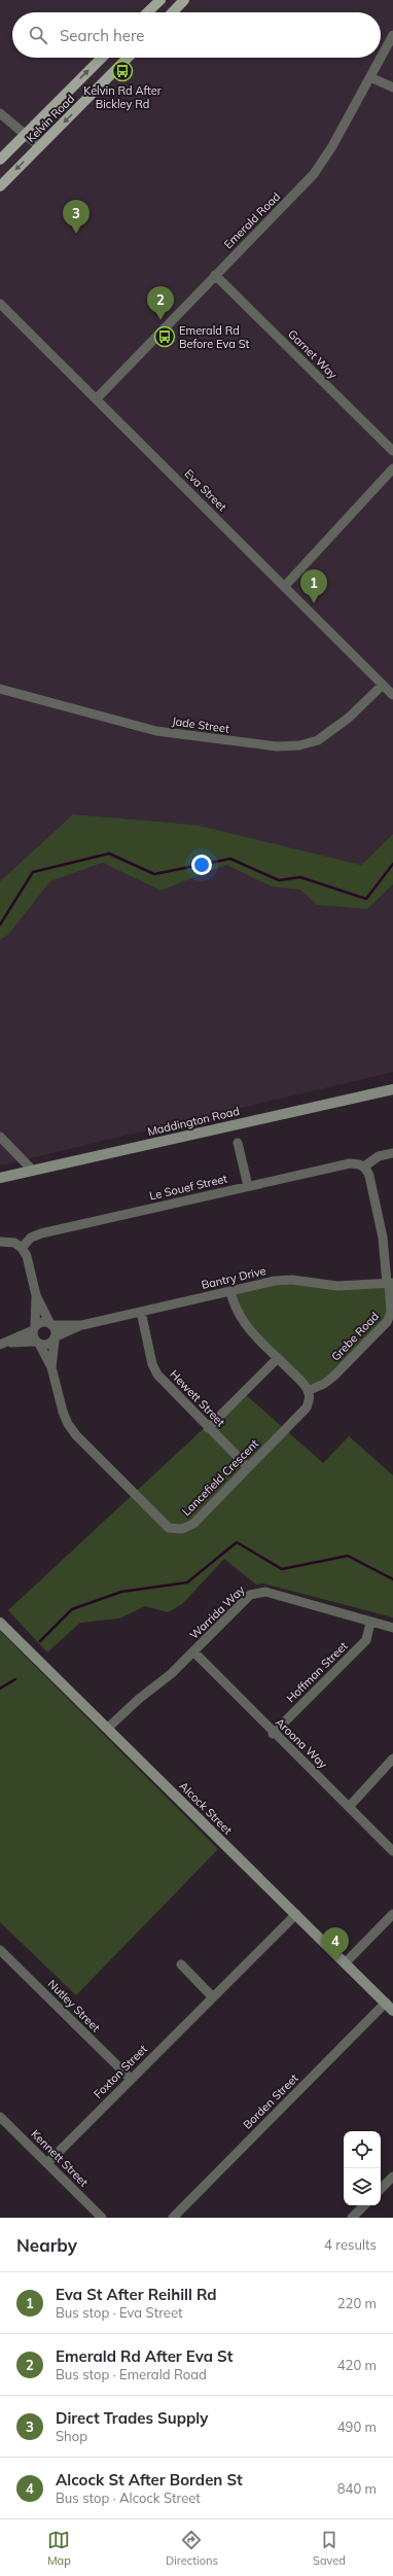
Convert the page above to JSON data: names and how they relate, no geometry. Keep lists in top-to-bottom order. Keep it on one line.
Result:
{"streets":{"main road":["Kelvin Road","Maddington Road","Alcock Street"],"street":["Emerald Road","Garnet Way","Eva Street","Jade Street","Le Souef Street","Bantry Drive","Grebe Road","Hewett Street","Lancefield Crescent","Warrida Way","Hoffman Street","Aroona Way","Nutley Street","Foxton Street","Borden Street","Kennett Street"]},"crossings":[["Emerald Road","Garnet Way"],["Emerald Road","Eva Street"],["Eva Street","Jade Street"],["Bantry Drive","Grebe Road"],["Bantry Drive","Hewett Street"],["Bantry Drive","Lancefield Crescent"],["Grebe Road","Lancefield Crescent"],["Hewett Street","Lancefield Crescent"],["Warrida Way","Hoffman Street"],["Warrida Way","Aroona Way"],["Warrida Way","Alcock Street"],["Hoffman Street","Aroona Way"],["Alcock Street","Foxton Street"],["Alcock Street","Borden Street"],["Nutley Street","Foxton Street"],["Foxton Street","Kennett Street"]],"places":{"bus stop":["Kelvin Rd After Bickley Rd","Emerald Rd Before Eva St"]},"page":{"search":"Search here","pins":["3","2","1","4"],"heading":["Nearby","4 results"],"list":[{"mark":"1","name":"Eva St After Reihill Rd","note":"Bus stop · Eva Street","value":"220 m"},{"mark":"2","name":"Emerald Rd After Eva St","note":"Bus stop · Emerald Road","value":"420 m"},{"mark":"3","name":"Direct Trades Supply","note":"Shop","value":"490 m"},{"mark":"4","name":"Alcock St After Borden St","note":"Bus stop · Alcock Street","value":"840 m"}],"nav":["Map","Directions","Saved"]}}
